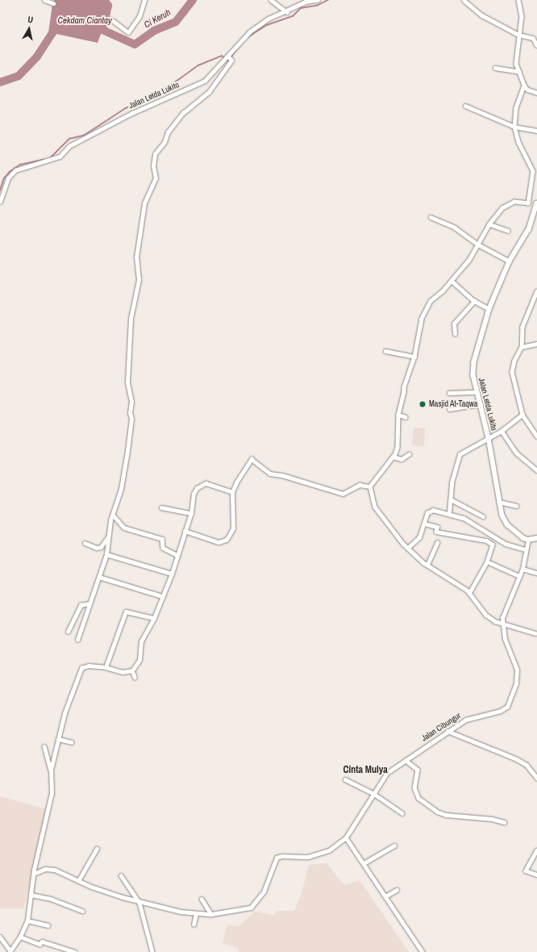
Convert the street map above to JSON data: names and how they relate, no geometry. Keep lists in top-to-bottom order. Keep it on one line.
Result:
{"streets":{"street":["Jalan Letda Lukito","Jalan Cibungur"]},"districts":["Cinta Mulya"],"water":["Ci Keruh","Cekdam Ciantay"],"places":["Masjid At-Taqwa"],"north":"top"}
